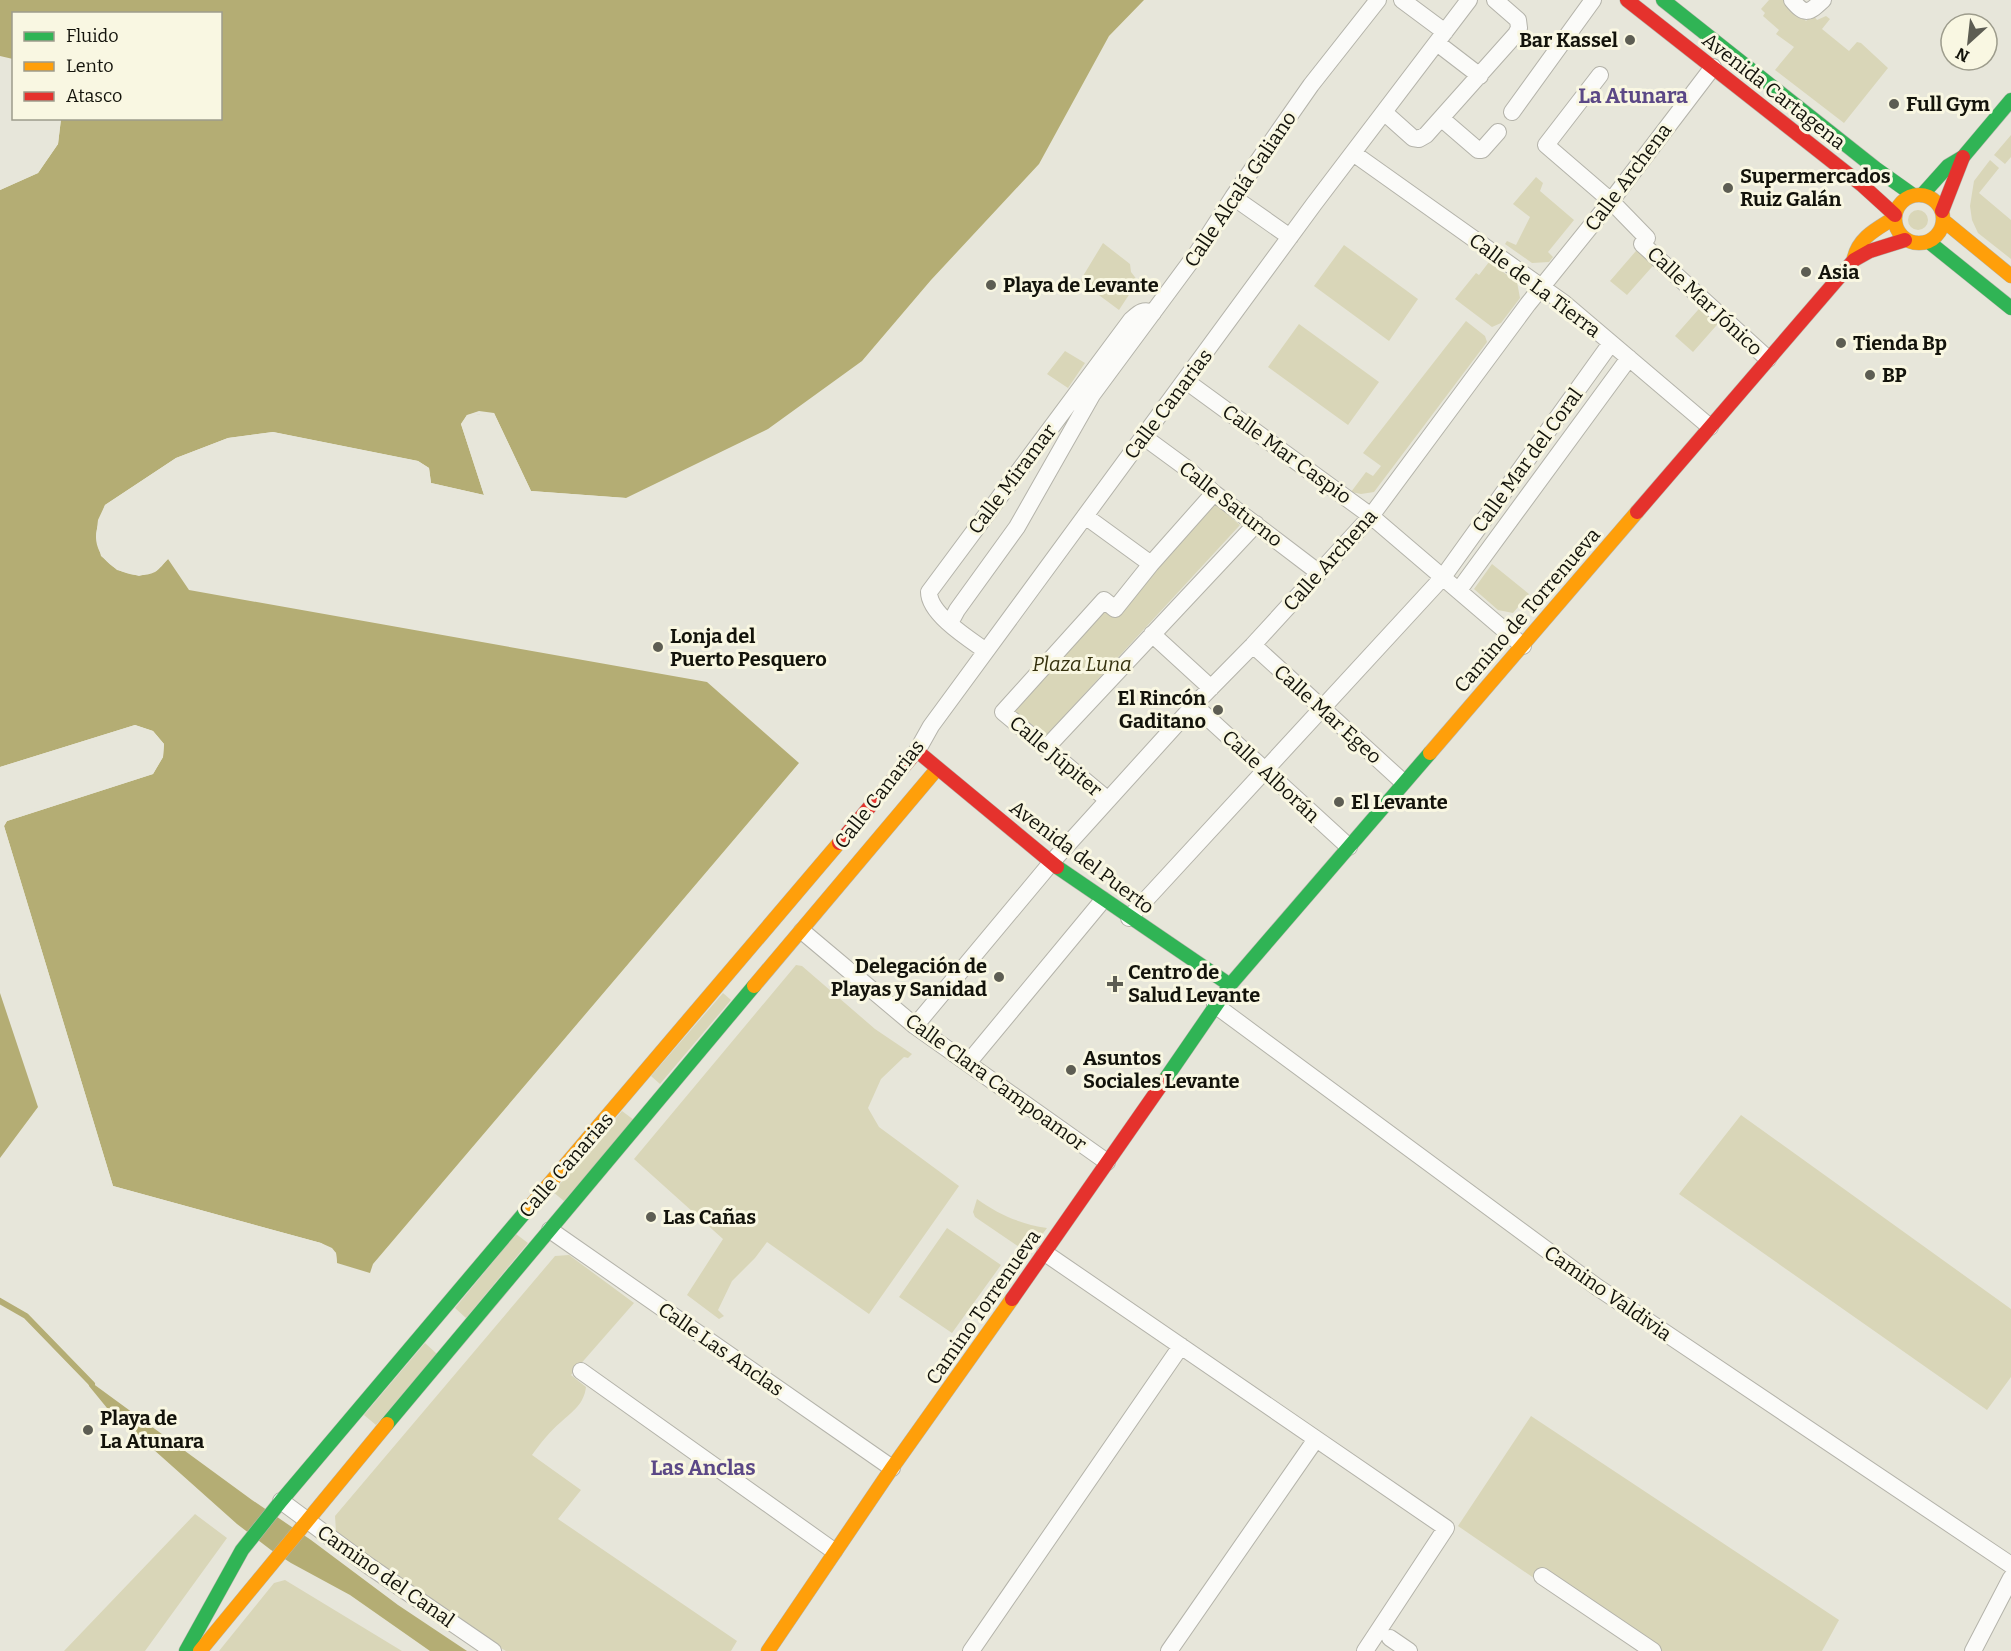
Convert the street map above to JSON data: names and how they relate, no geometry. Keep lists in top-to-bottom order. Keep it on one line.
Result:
{"streets":{"main road":["Avenida Cartagena","Calle Canarias","Camino de Torrenueva","Avenida del Puerto","Camino Torrenueva"],"street":["Calle Archena","Calle Alcalá Galiano","Calle de La Tierra","Calle Mar Jónico","Calle Mar Caspio","Calle Mar del Coral","Calle Miramar","Calle Saturno","Calle Mar Egeo","Calle Júpiter","Calle Alborán","Calle Clara Campoamor","Camino Valdivia","Calle Las Anclas","Camino del Canal"]},"crossings":[["Avenida Cartagena","Calle Archena"],["Avenida Cartagena","Camino de Torrenueva"],["Calle Archena","Calle de La Tierra"],["Calle Archena","Calle Mar Jónico"],["Calle Archena","Calle Mar Caspio"],["Calle Archena","Calle Saturno"],["Calle Archena","Calle Mar Egeo"],["Calle Archena","Calle Júpiter"],["Calle Archena","Calle Alborán"],["Calle Archena","Avenida del Puerto"],["Calle Archena","Calle Clara Campoamor"],["Calle Alcalá Galiano","Calle Miramar"],["Calle de La Tierra","Calle Canarias"],["Calle de La Tierra","Calle Mar del Coral"],["Calle de La Tierra","Camino de Torrenueva"],["Calle Mar Jónico","Camino de Torrenueva"],["Calle Canarias","Calle Mar Caspio"],["Calle Canarias","Calle Miramar"],["Calle Canarias","Calle Saturno"],["Calle Canarias","Avenida del Puerto"],["Calle Canarias","Calle Clara Campoamor"],["Calle Canarias","Calle Las Anclas"],["Calle Canarias","Camino del Canal"],["Calle Mar Caspio","Calle Mar del Coral"],["Calle Mar Caspio","Camino de Torrenueva"],["Calle Mar del Coral","Calle Mar Egeo"],["Calle Mar del Coral","Calle Alborán"],["Calle Mar del Coral","Avenida del Puerto"],["Camino de Torrenueva","Calle Mar Egeo"],["Camino de Torrenueva","Calle Alborán"],["Camino de Torrenueva","Avenida del Puerto"],["Camino de Torrenueva","Camino Torrenueva"],["Avenida del Puerto","Camino Torrenueva"],["Calle Clara Campoamor","Camino Torrenueva"],["Camino Valdivia","Camino Torrenueva"],["Camino Torrenueva","Calle Las Anclas"]],"districts":["La Atunara","Las Anclas"],"parks":["Plaza Luna"],"places":{"other":["Bar Kassel","Full Gym","Supermercados Ruiz Galán","Asia","Playa de Levante","Tienda Bp","BP","Lonja del Puerto Pesquero","El Rincón Gaditano","El Levante","Delegación de Playas y Sanidad","Asuntos Sociales Levante","Las Cañas","Playa de La Atunara"],"health":["Centro de Salud Levante"]},"legend":["Fluido","Lento","Atasco"],"north":"bottom left"}
